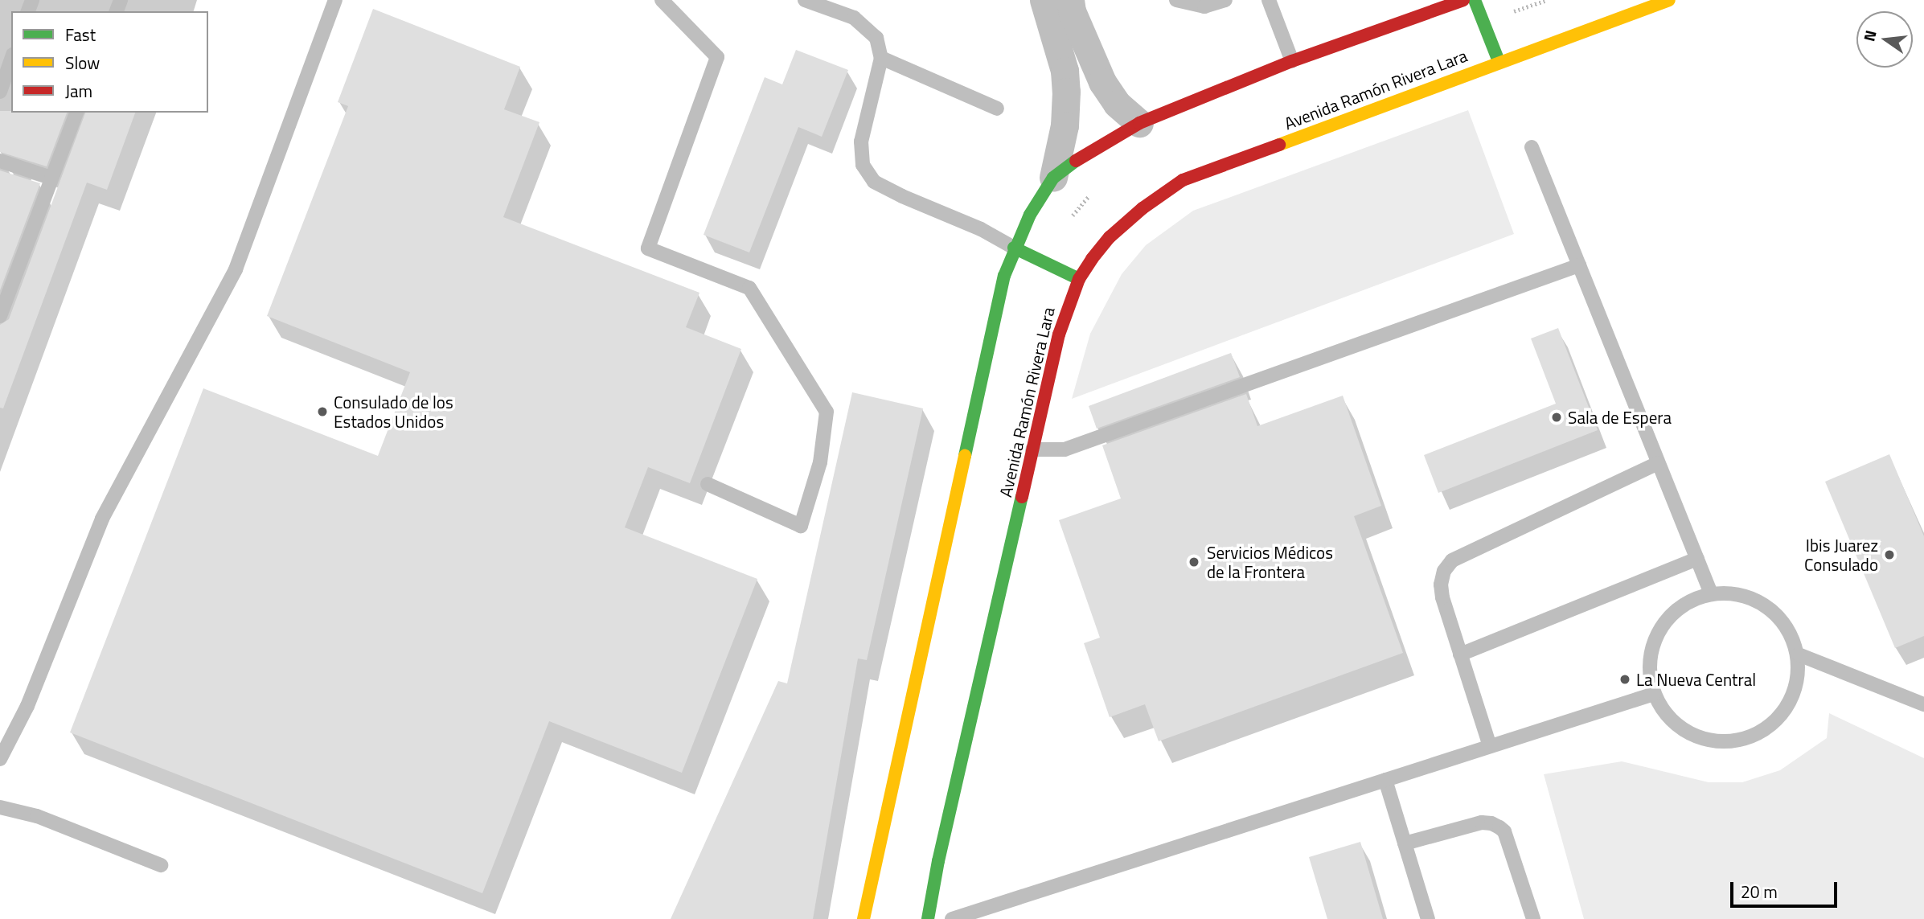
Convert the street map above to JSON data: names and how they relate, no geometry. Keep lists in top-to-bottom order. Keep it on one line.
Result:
{"streets":{"street":["Avenida Ramón Rivera Lara"]},"places":["Consulado de los Estados Unidos","Sala de Espera","Ibis Juarez Consulado","Servicios Médicos de la Frontera","La Nueva Central"],"legend":["Fast","Slow","Jam"],"scale_bar":"20 m","north":"left"}
